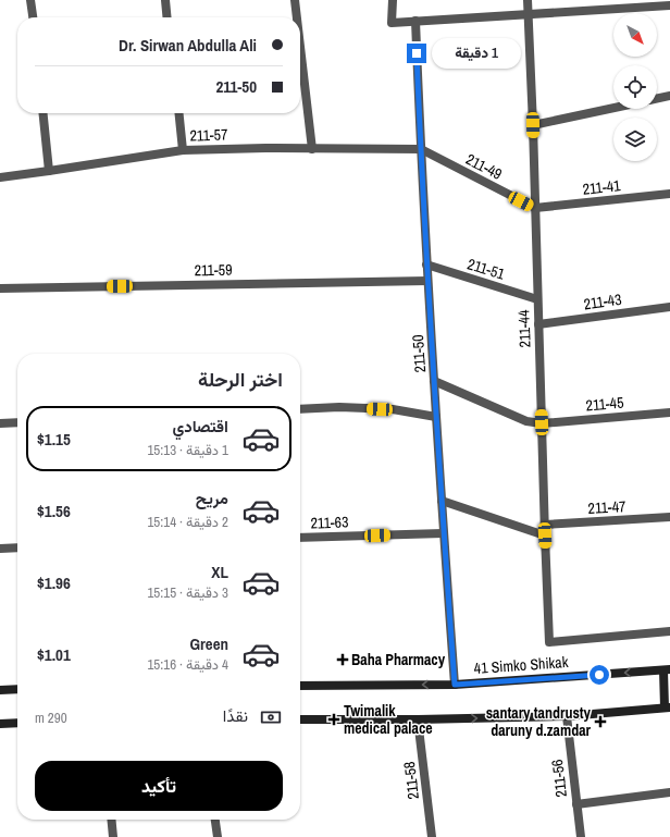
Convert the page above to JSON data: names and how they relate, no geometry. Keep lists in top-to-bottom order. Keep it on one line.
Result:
{"streets":{"main road":["41 Simko Shikak"],"street":["211-57","211-49","211-41","211-51","211-59","211-43","211-44","211-50","211-45","211-47","211-63","211-56","211-58"]},"crossings":[["211-57","211-49"],["211-57","211-50"],["211-49","211-41"],["211-49","211-44"],["211-49","211-50"],["211-41","211-44"],["211-51","211-44"],["211-51","211-50"],["211-59","211-50"],["211-43","211-44"],["211-44","211-45"],["211-44","211-47"],["211-50","211-45"],["211-50","211-63"],["211-50","41 Simko Shikak"]],"places":{"health":["Baha Pharmacy","Twimalik medical palace","santary tandrusty daruny d.zamdar"]},"north":"bottom right","page":{"banner":["Dr. Sirwan Abdulla Ali","211-50"],"bubble":"1 دقيقة","heading":"اختر الرحلة","list":[{"name":"اقتصادي","note":"1 دقيقة · 15:13","value":"$1.15"},{"name":"مريح","note":"2 دقيقة · 15:14","value":"$1.56"},{"name":"XL","note":"3 دقيقة · 15:15","value":"$1.96"},{"name":"Green","note":"4 دقيقة · 15:16","value":"$1.01"}],"pay":["نقدًا","290 m"],"buttons":"تأكيد"}}
